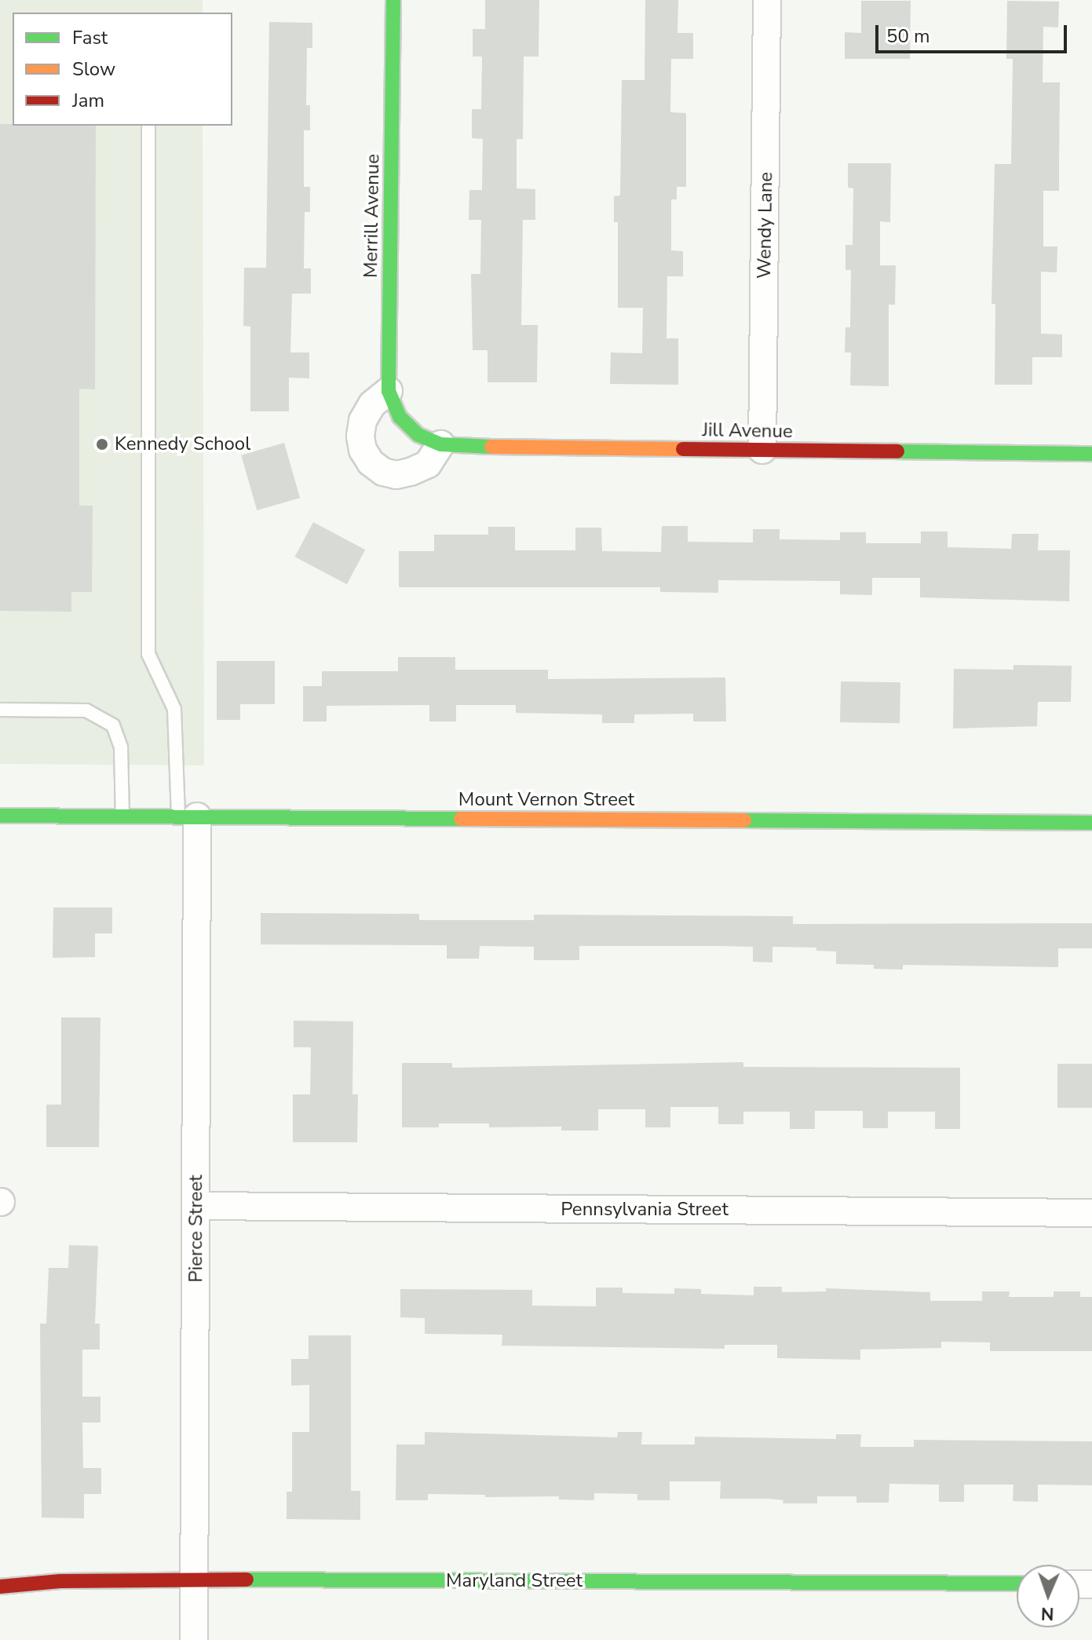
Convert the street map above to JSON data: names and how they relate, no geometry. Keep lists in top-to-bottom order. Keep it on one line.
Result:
{"streets":{"street":["Merrill Avenue","Wendy Lane","Jill Avenue","Mount Vernon Street","Pennsylvania Street","Pierce Street","Maryland Street"]},"crossings":[["Merrill Avenue","Jill Avenue"],["Wendy Lane","Jill Avenue"],["Mount Vernon Street","Pierce Street"],["Pennsylvania Street","Pierce Street"],["Pierce Street","Maryland Street"]],"places":["Kennedy School"],"legend":["Fast","Slow","Jam"],"scale_bar":"50 m","north":"bottom"}
